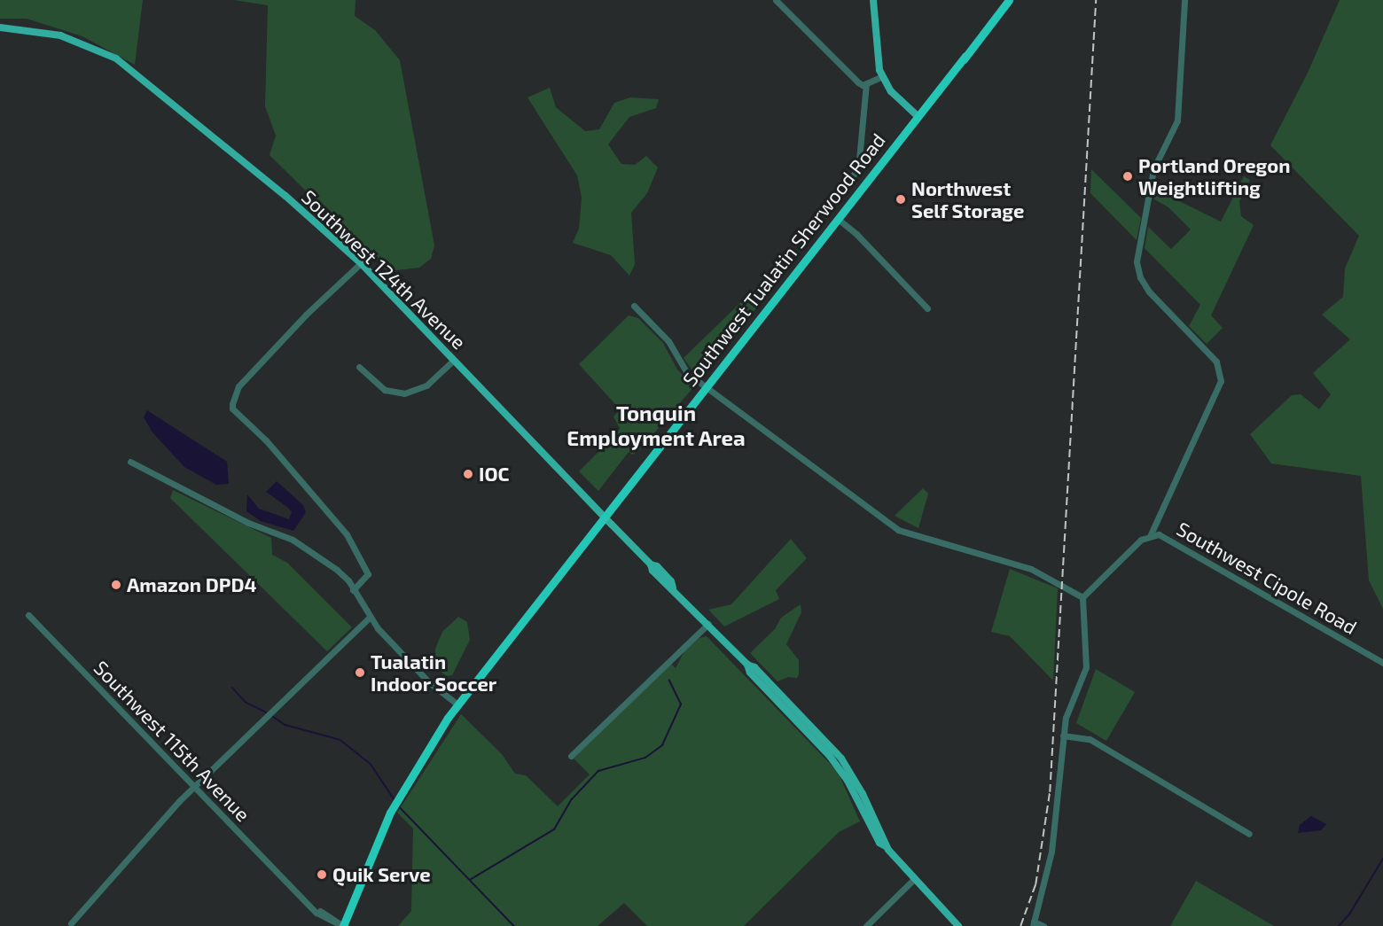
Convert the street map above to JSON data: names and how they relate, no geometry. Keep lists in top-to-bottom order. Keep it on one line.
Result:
{"streets":{"highway":["Southwest Tualatin Sherwood Road"],"main road":["Southwest 124th Avenue"],"street":["Southwest Cipole Road","Southwest 115th Avenue"]},"crossings":[["Southwest Tualatin Sherwood Road","Southwest 124th Avenue"],["Southwest Tualatin Sherwood Road","Southwest 115th Avenue"]],"districts":["Tonquin Employment Area"],"places":["Portland Oregon Weightlifting","Northwest Self Storage","IOC","Amazon DPD4","Tualatin Indoor Soccer","Quik Serve"]}
